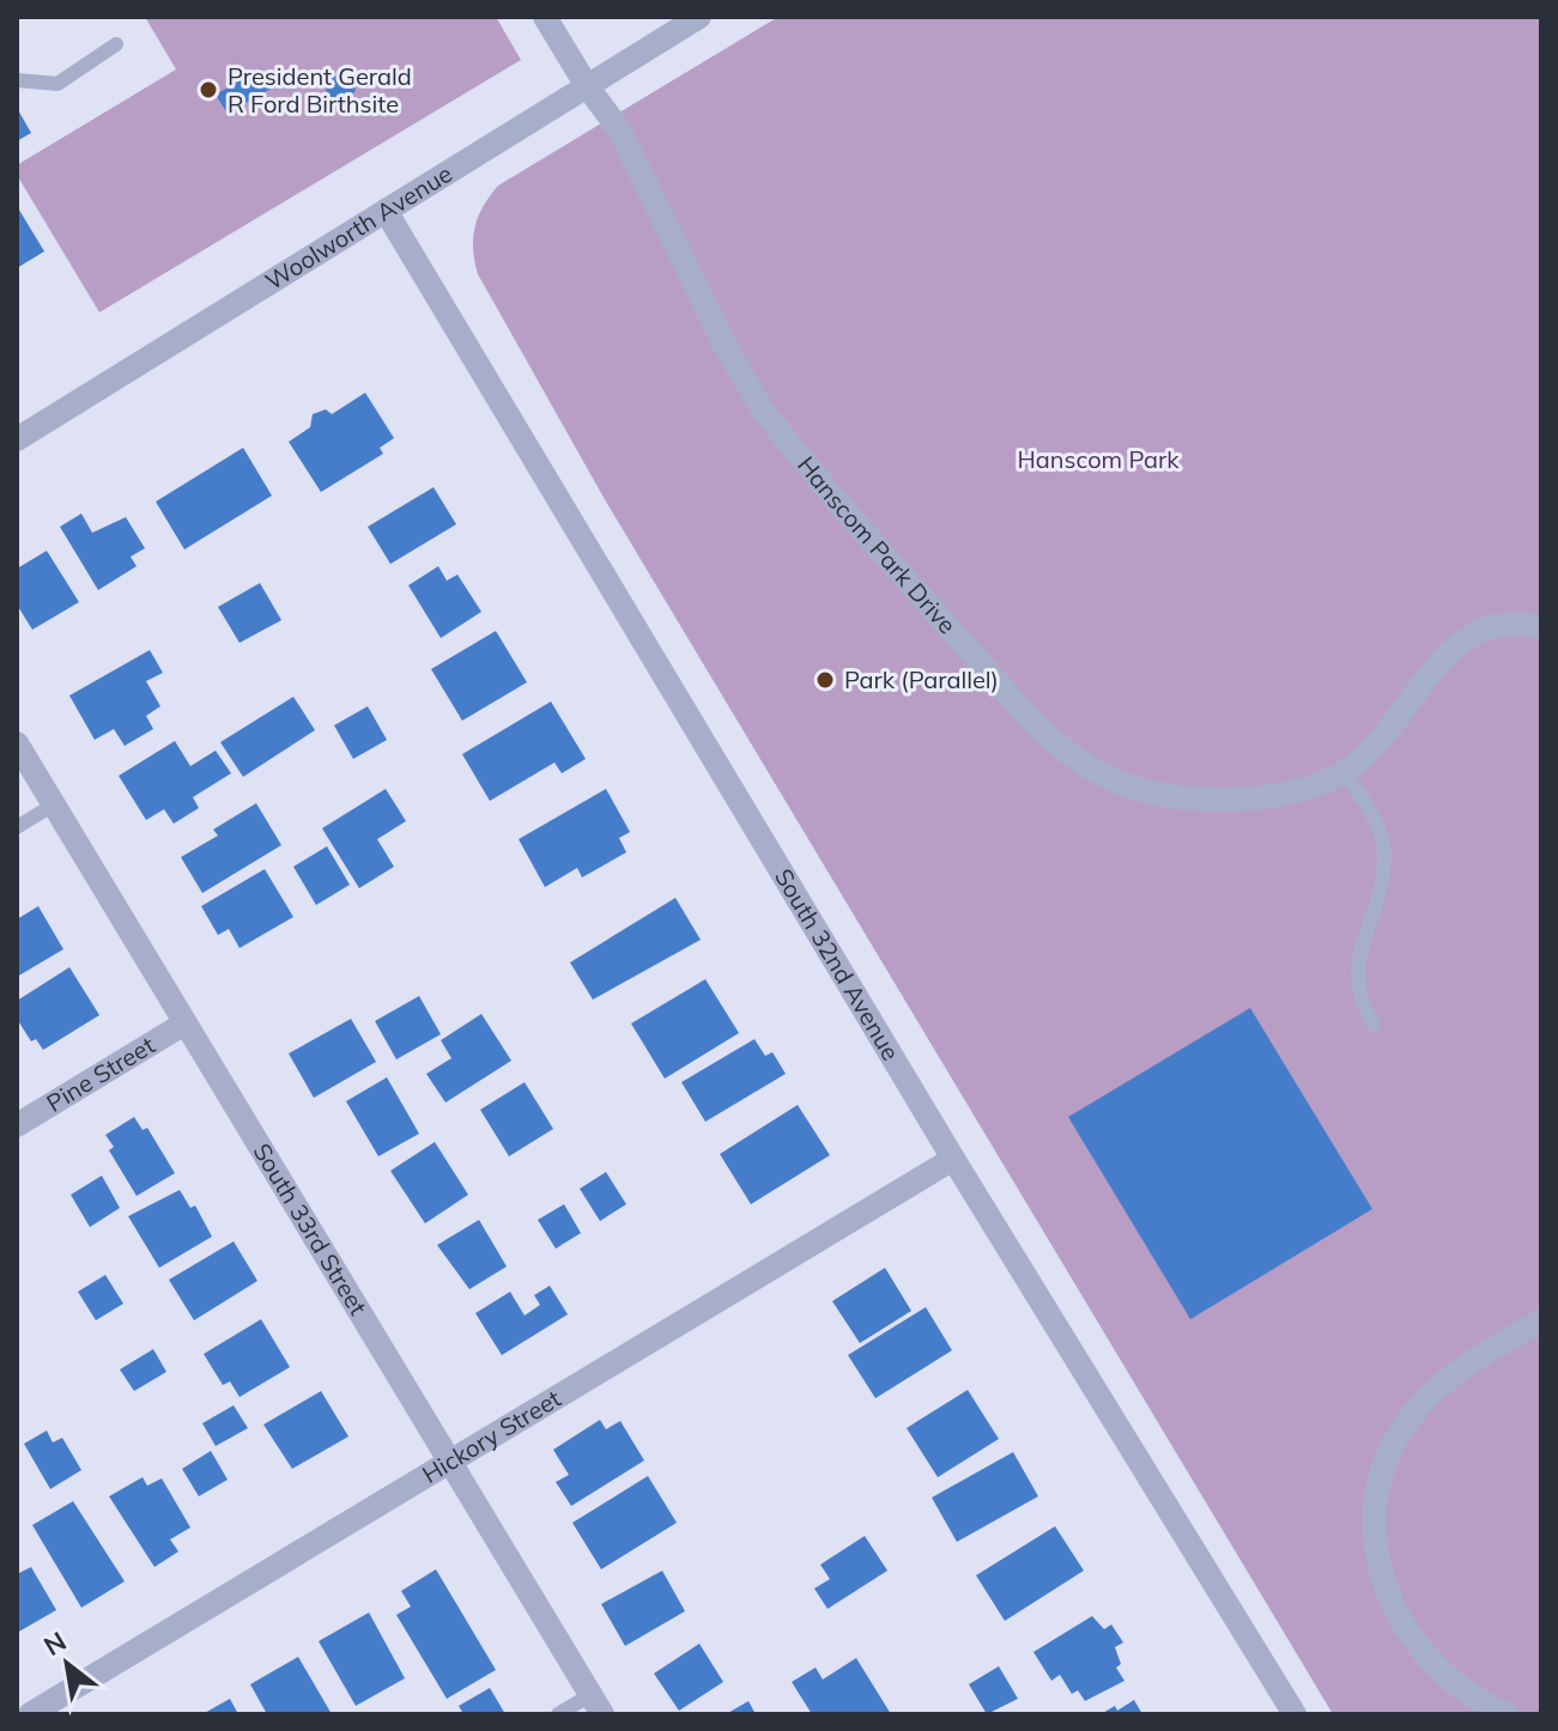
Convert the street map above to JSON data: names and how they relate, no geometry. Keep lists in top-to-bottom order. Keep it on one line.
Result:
{"streets":{"street":["Woolworth Avenue","Hanscom Park Drive","South 32nd Avenue","Pine Street","South 33rd Street","Hickory Street"]},"crossings":[["Woolworth Avenue","Hanscom Park Drive"],["Woolworth Avenue","South 32nd Avenue"],["South 32nd Avenue","Hickory Street"],["Pine Street","South 33rd Street"],["South 33rd Street","Hickory Street"]],"parks":["Hanscom Park"],"places":["President Gerald R Ford Birthsite","Park (Parallel)"],"north":"top left"}
